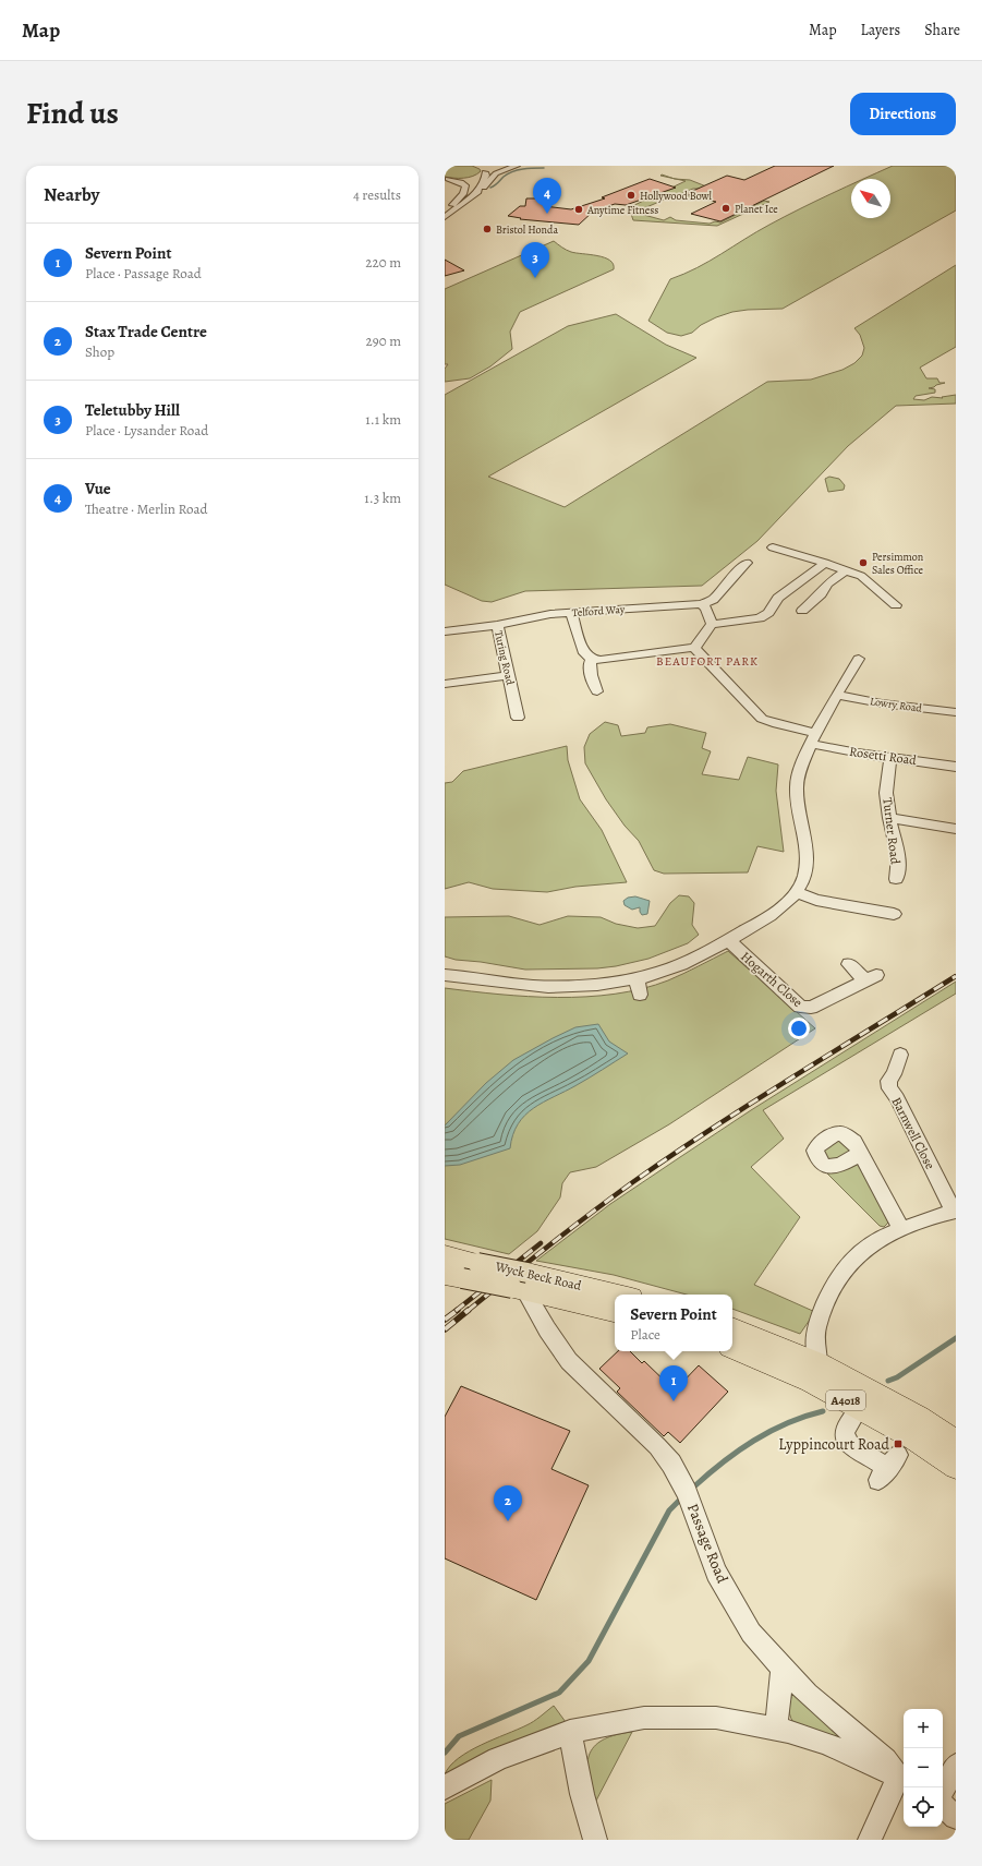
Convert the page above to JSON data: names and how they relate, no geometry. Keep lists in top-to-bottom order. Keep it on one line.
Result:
{"streets":{"main road":["Wyck Beck Road","A4018"],"street":["Telford Way","Turing Road","Lowry Road","Rosetti Road","Turner Road","Hogarth Close","Barnwell Close","Passage Road"]},"crossings":[["Telford Way","Turing Road"],["Rosetti Road","Turner Road"],["Wyck Beck Road","Passage Road"]],"districts":["BEAUFORT PARK"],"places":{"other":["Hollywood Bowl","Planet Ice","Anytime Fitness","Bristol Honda","Persimmon Sales Office"],"transit":["Lyppincourt Road"]},"north":"top left","page":{"header":"Map","nav":["Map","Layers","Share"],"title":"Find us","buttons":"Directions","heading":["Nearby","4 results"],"pins":["4","3","1","2"],"list":[{"mark":"1","name":"Severn Point","note":"Place · Passage Road","value":"220 m"},{"mark":"2","name":"Stax Trade Centre","note":"Shop","value":"290 m"},{"mark":"3","name":"Teletubby Hill","note":"Place · Lysander Road","value":"1.1 km"},{"mark":"4","name":"Vue","note":"Theatre · Merlin Road","value":"1.3 km"}],"popup":["Severn Point","Place"],"map_buttons":["+","−"]}}
